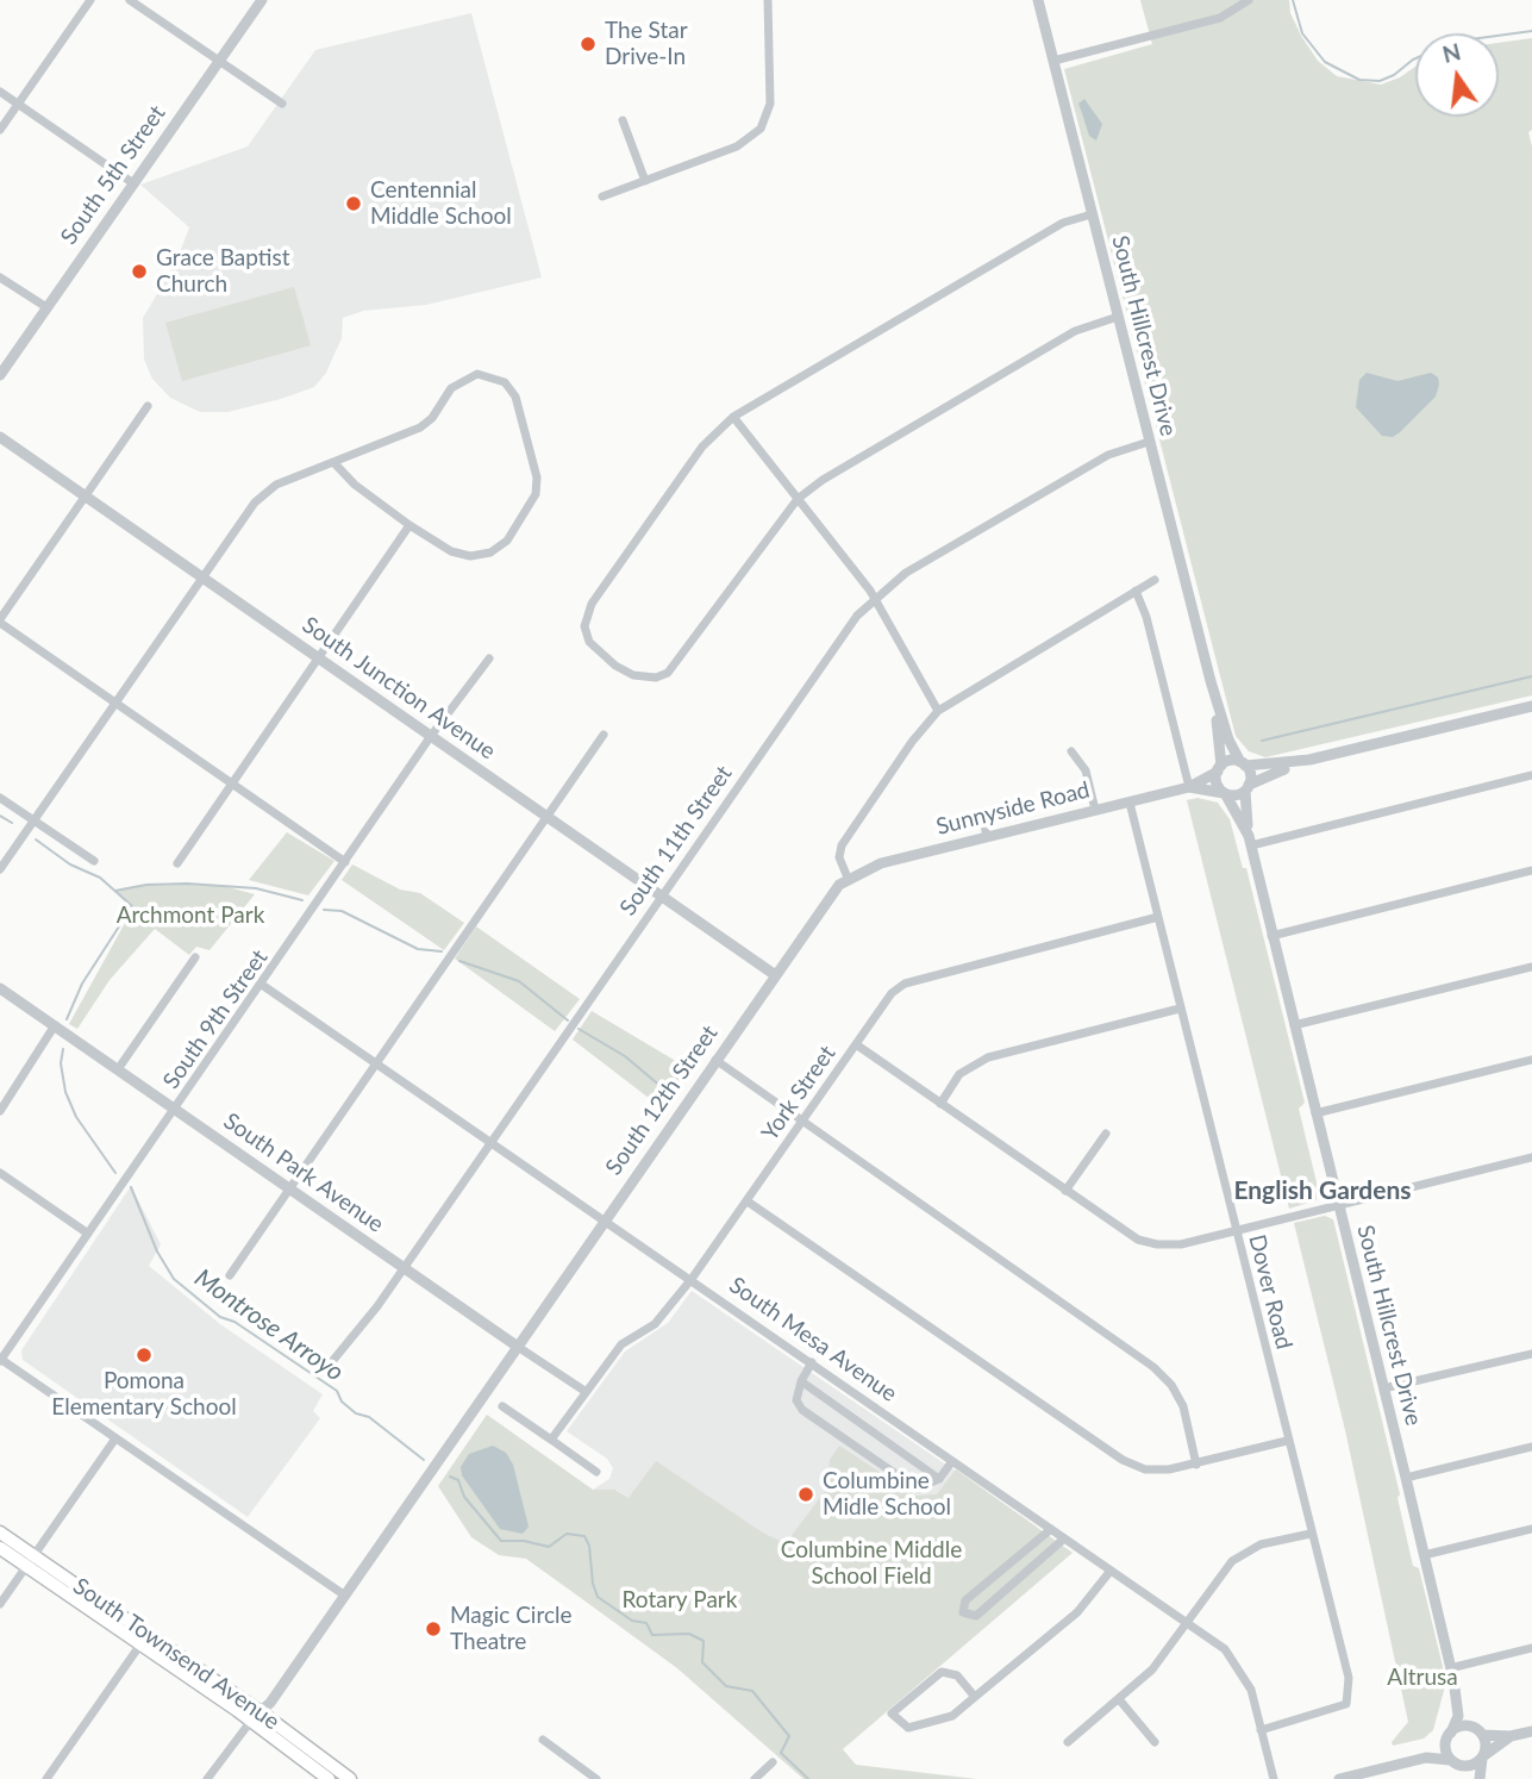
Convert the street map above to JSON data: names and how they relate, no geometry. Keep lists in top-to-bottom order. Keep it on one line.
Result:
{"streets":{"highway":["South Townsend Avenue"],"street":["South 5th Street","South Hillcrest Drive","South Junction Avenue","Sunnyside Road","South 11th Street","South 9th Street","York Street","South 12th Street","South Park Avenue","Dover Road","South Mesa Avenue"]},"crossings":[["South Hillcrest Drive","South 11th Street"],["South Junction Avenue","South 11th Street"],["South Junction Avenue","South 9th Street"],["South Junction Avenue","South 12th Street"],["Sunnyside Road","South 12th Street"],["Sunnyside Road","Dover Road"],["South 11th Street","South Park Avenue"],["South 11th Street","South Mesa Avenue"],["South 9th Street","South Park Avenue"],["South 9th Street","South Mesa Avenue"],["York Street","South Park Avenue"],["York Street","Dover Road"],["York Street","South Mesa Avenue"],["South 12th Street","South Park Avenue"],["South 12th Street","South Mesa Avenue"],["South 12th Street","South Townsend Avenue"],["Dover Road","South Mesa Avenue"]],"districts":["English Gardens"],"water":["Montrose Arroyo"],"parks":["Archmont Park","Columbine Middle School Field","Rotary Park","Altrusa"],"places":["The Star Drive-In","Centennial Middle School","Grace Baptist Church","Pomona Elementary School","Columbine Midle School","Magic Circle Theatre"],"north":"top"}
